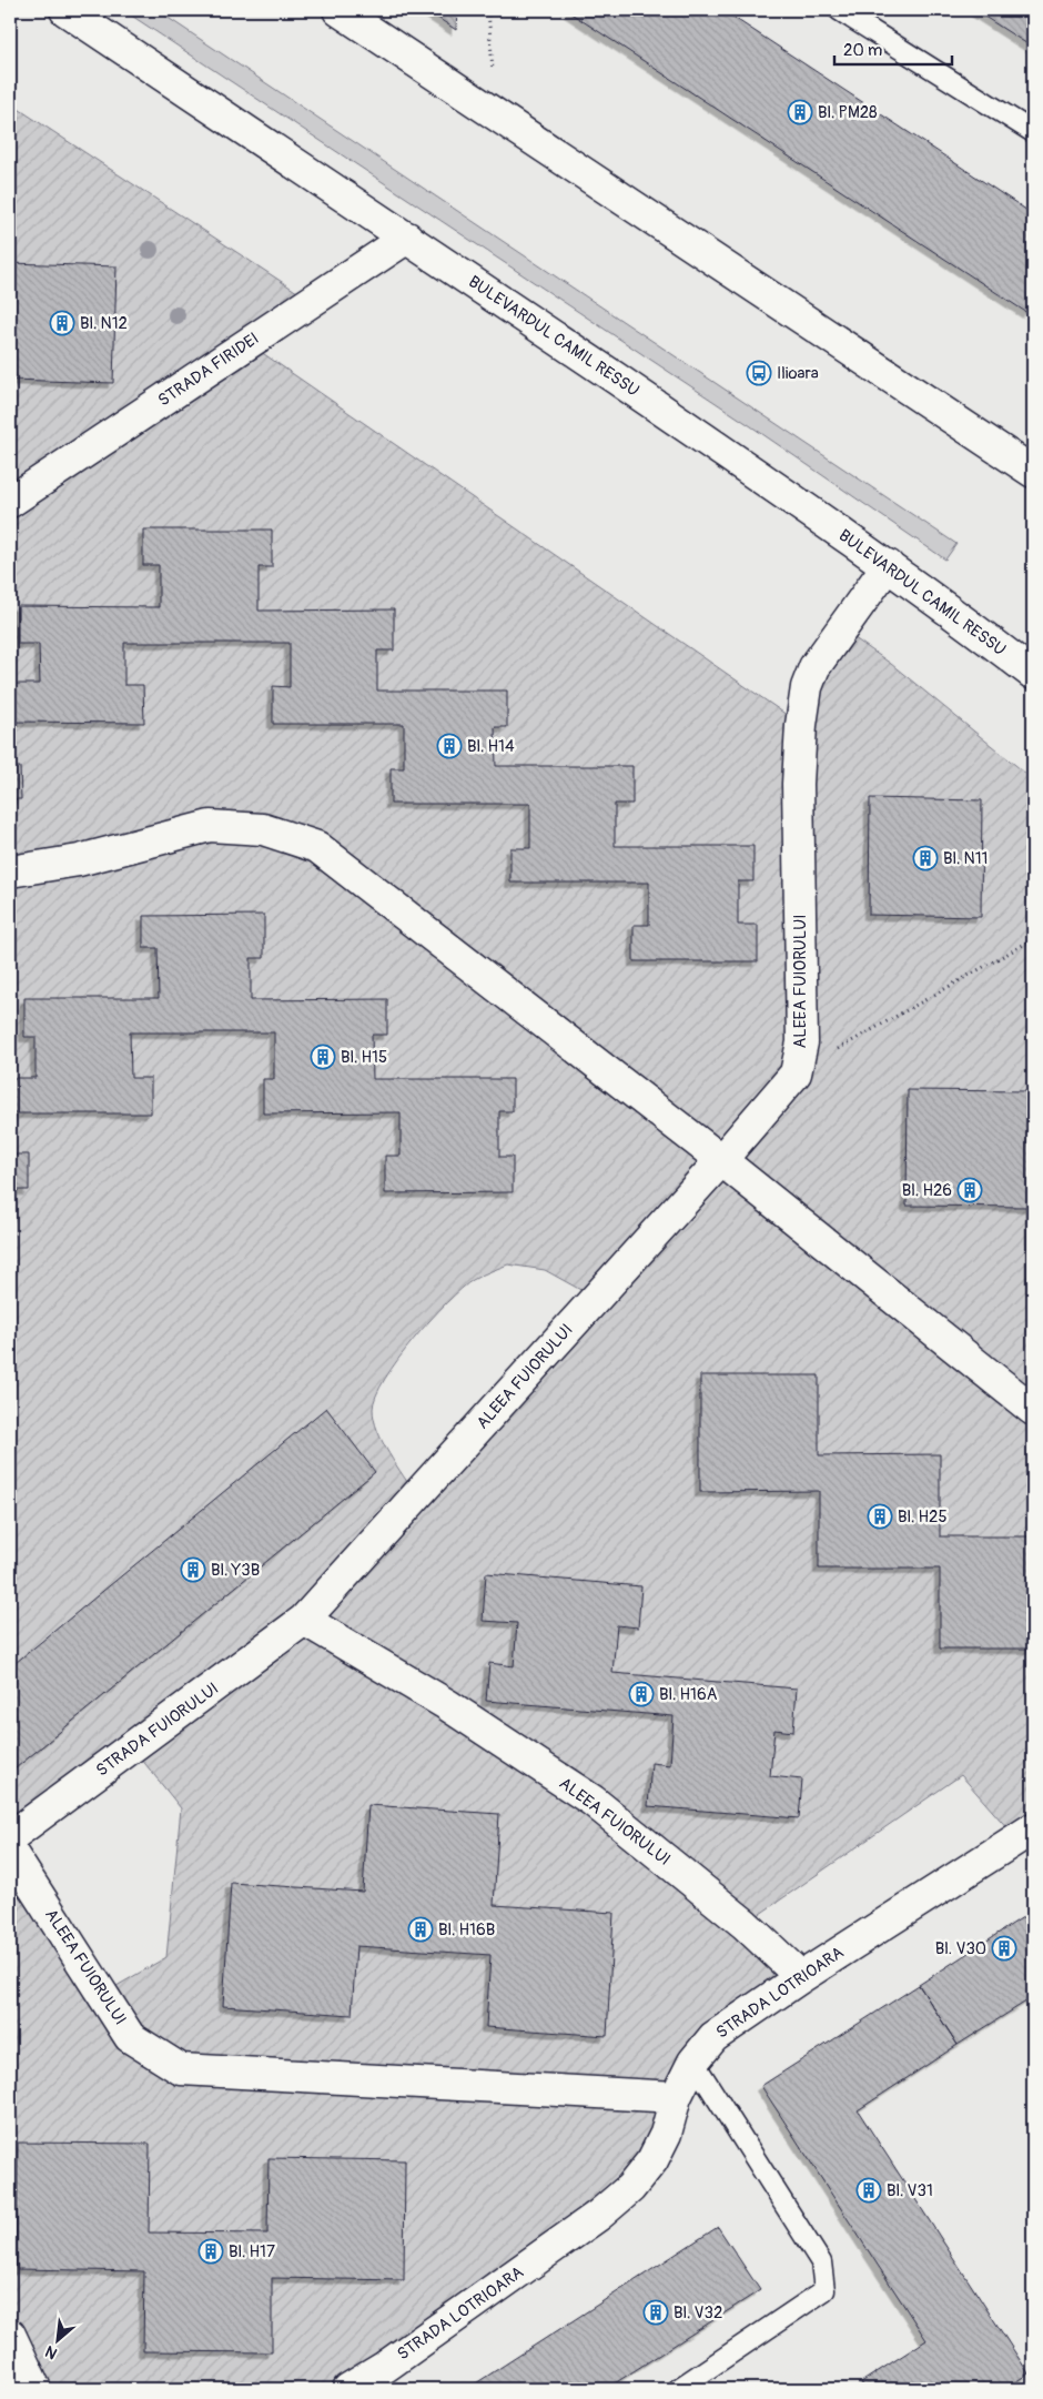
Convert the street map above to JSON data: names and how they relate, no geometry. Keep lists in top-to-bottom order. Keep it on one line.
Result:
{"streets":{"street":["BULEVARDUL CAMIL RESSU","STRADA FIRIDEI","ALEEA FUIORULUI","STRADA FUIORULUI","STRADA LOTRIOARA"]},"crossings":[["BULEVARDUL CAMIL RESSU","STRADA FIRIDEI"],["BULEVARDUL CAMIL RESSU","ALEEA FUIORULUI"],["ALEEA FUIORULUI","STRADA FUIORULUI"],["ALEEA FUIORULUI","STRADA LOTRIOARA"]],"places":{"building":["Bl. PM28","Bl. N12","Bl. H14","Bl. N11","Bl. H15","Bl. H26","Bl. H25","Bl. Y3B","Bl. H16A","Bl. H16B","Bl. V30","Bl. V31","Bl. H17","Bl. V32"],"bus stop":["Ilioara"]},"scale_bar":"20 m","north":"bottom left"}
